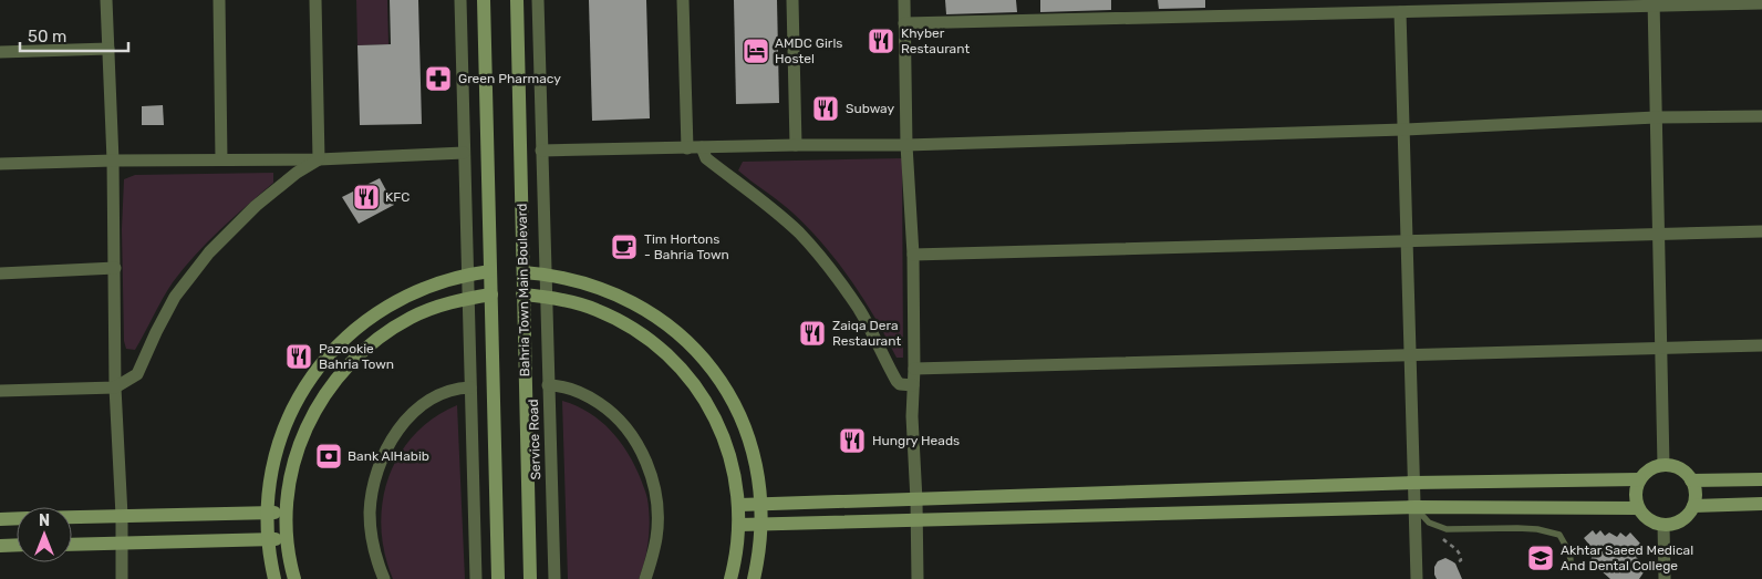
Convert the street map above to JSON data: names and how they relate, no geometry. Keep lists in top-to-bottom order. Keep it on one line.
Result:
{"streets":{"street":["Bahria Town Main Boulevard","Service Road"]},"places":{"restaurant":["Khyber Restaurant","Subway","KFC","Zaiqa Dera Restaurant","Pazookie Bahria Town","Hungry Heads"],"hotel":["AMDC Girls Hostel"],"pharmacy":["Green Pharmacy"],"cafe":["Tim Hortons - Bahria Town"],"bank":["Bank AlHabib"],"school or university":["Akhtar Saeed Medical And Dental College"]},"scale_bar":"50 m","north":"top"}
